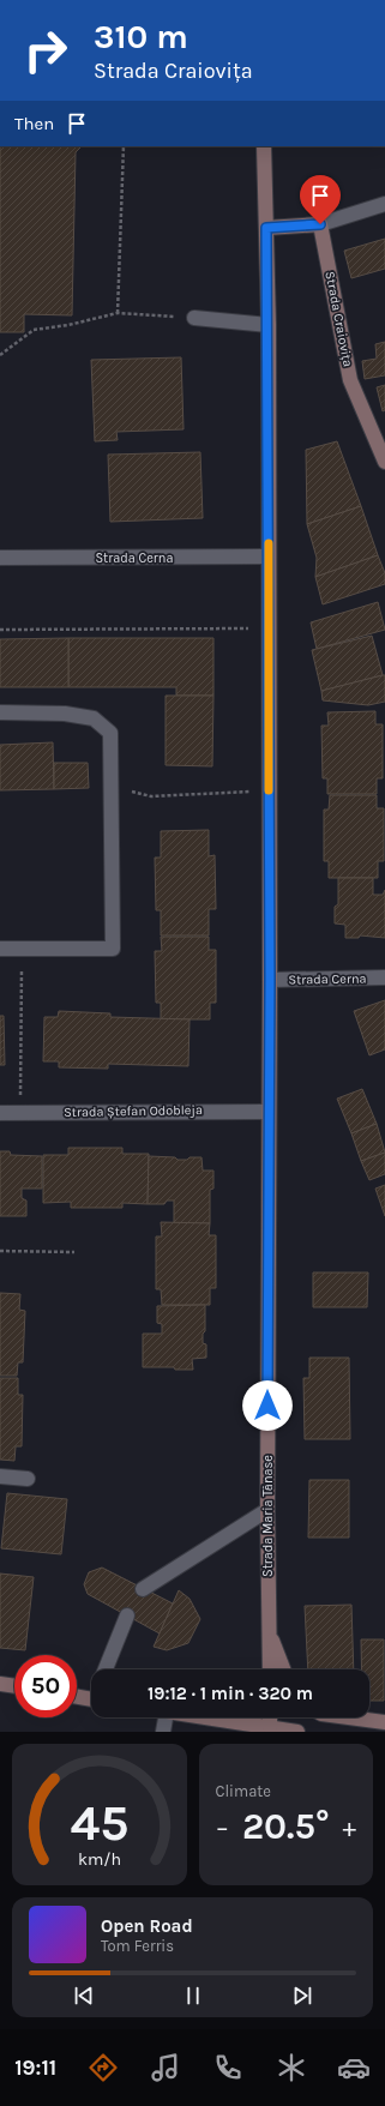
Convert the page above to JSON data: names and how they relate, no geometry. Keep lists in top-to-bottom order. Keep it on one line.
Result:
{"streets":{"main road":["Strada Craiovița","Strada Maria Tănase"],"street":["Strada Cerna","Strada Ștefan Odobleja"]},"crossings":[["Strada Cerna","Strada Maria Tănase"],["Strada Ștefan Odobleja","Strada Maria Tănase"]],"page":{"turn":["310 m","Strada Craiovița"],"then":"Then","limit":"50","trip":"19:12 · 1 min · 320 m","tile":"Climate","heat":["−","20.5°","+"],"song":["Open Road","Tom Ferris"],"tabs":"19:11","gauge":["45","km/h"]}}
